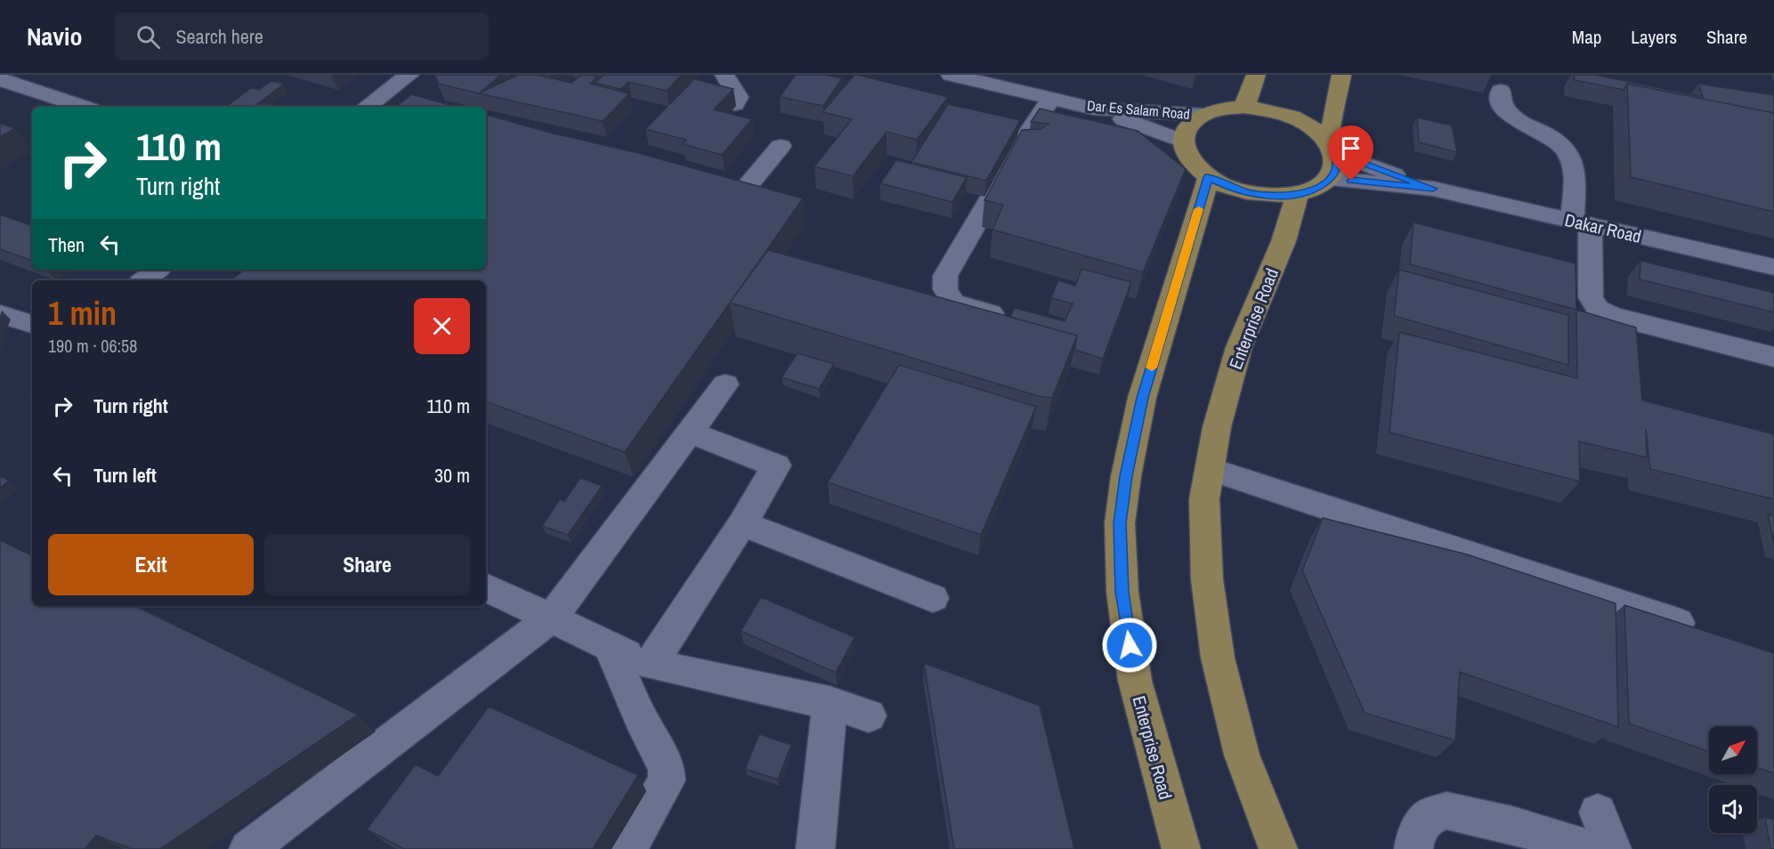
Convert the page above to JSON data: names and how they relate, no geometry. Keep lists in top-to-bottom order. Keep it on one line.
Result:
{"streets":{"main road":["Enterprise Road"],"street":["Dar Es Salam Road","Dakar Road"]},"crossings":[["Dar Es Salam Road","Dakar Road"],["Dar Es Salam Road","Enterprise Road"],["Dakar Road","Enterprise Road"]],"north":"top right","page":{"header":"Navio","search":"Search here","nav":["Map","Layers","Share"],"turn":["110 m","Turn right"],"then":"Then","heading":["1 min","190 m · 06:58"],"list":[{"name":"Turn right","value":"110 m"},{"name":"Turn left","value":"30 m"}],"buttons":["Exit","Share"]}}
